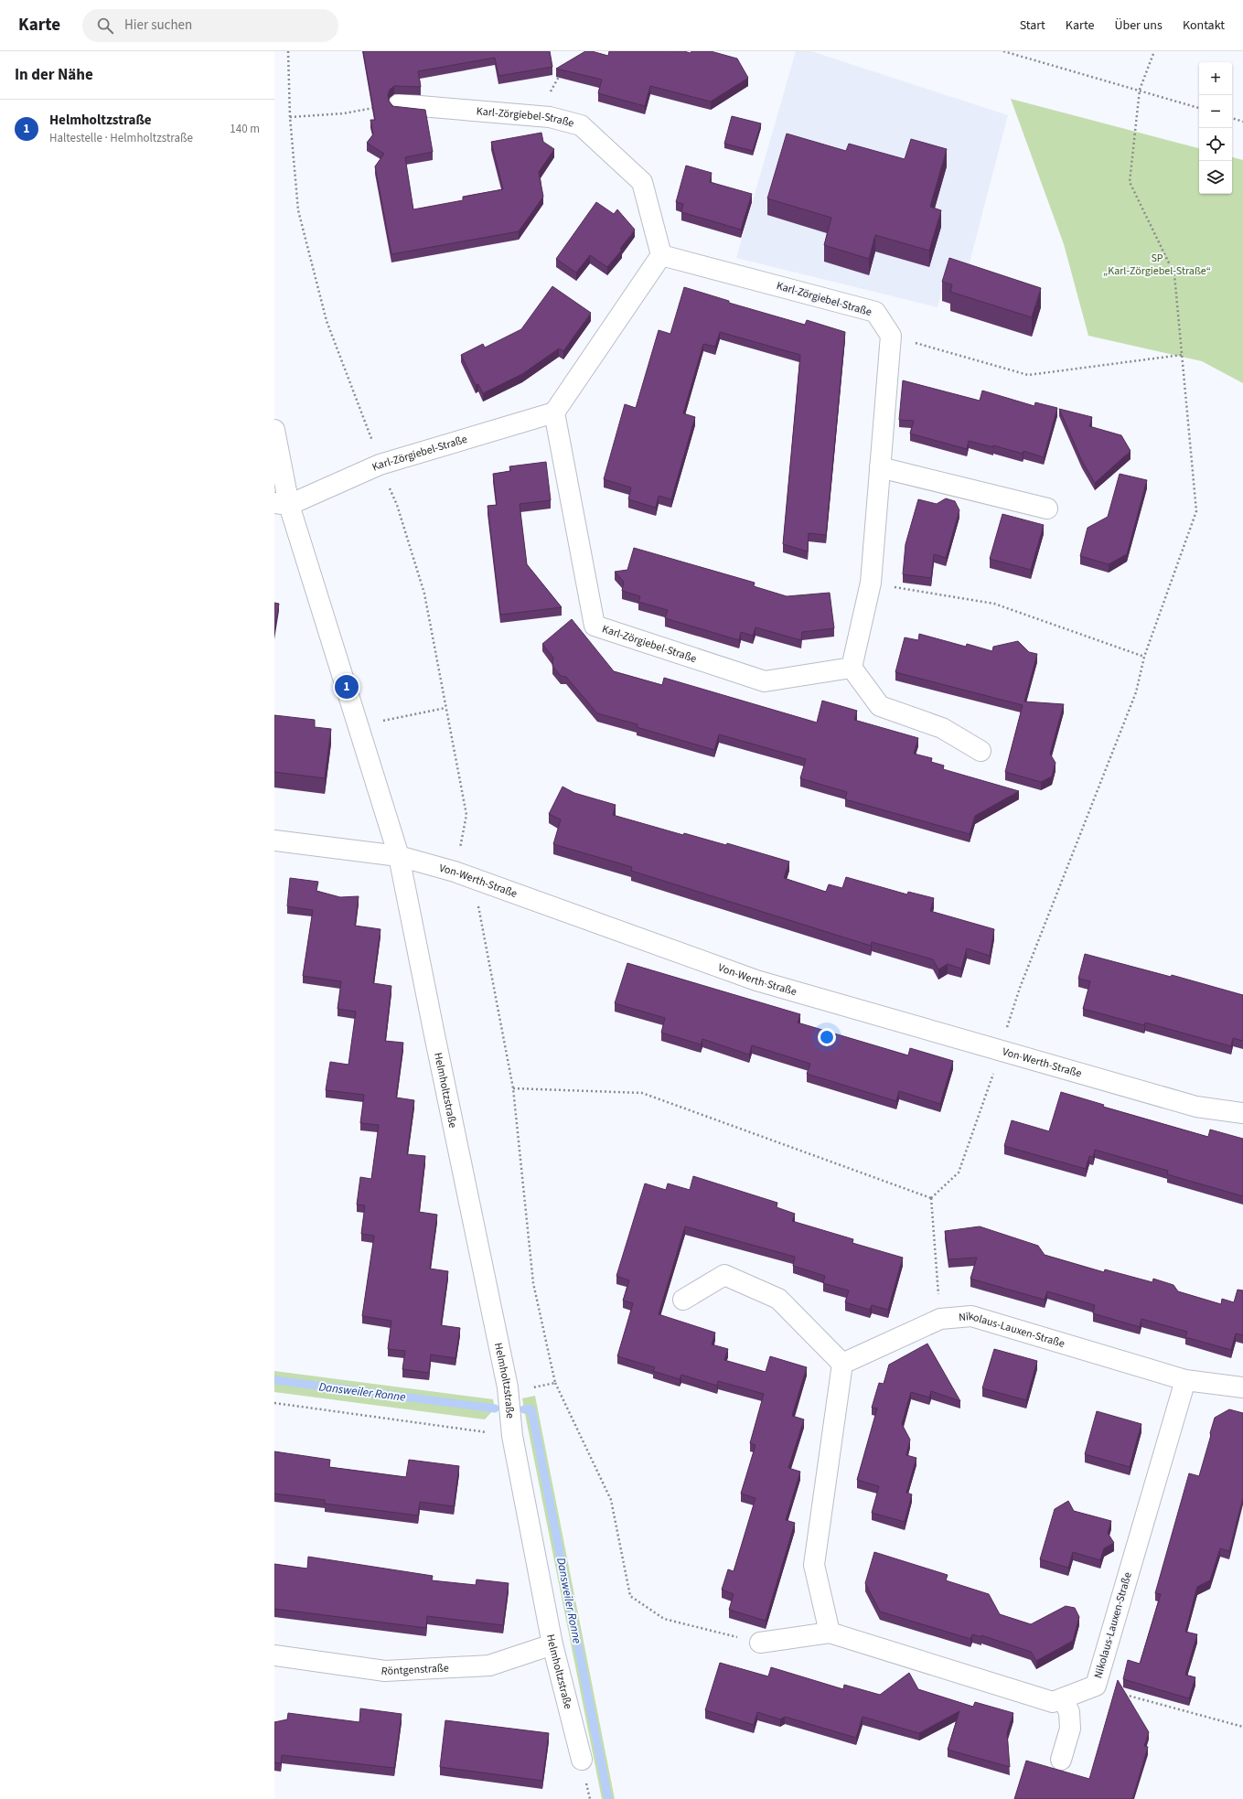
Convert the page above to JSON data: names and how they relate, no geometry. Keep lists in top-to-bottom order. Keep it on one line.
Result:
{"streets":{"street":["Karl-Zörgiebel-Straße","Von-Werth-Straße","Helmholtzstraße","Nikolaus-Lauxen-Straße","Röntgenstraße"]},"crossings":[["Karl-Zörgiebel-Straße","Helmholtzstraße"],["Von-Werth-Straße","Helmholtzstraße"],["Helmholtzstraße","Röntgenstraße"]],"water":["Dansweiler Ronne"],"parks":["SP „Karl-Zörgiebel-Straße“"],"page":{"header":"Karte","search":"Hier suchen","nav":["Start","Karte","Über uns","Kontakt"],"heading":"In der Nähe","map_buttons":["+","−"],"list":[{"mark":"1","name":"Helmholtzstraße","note":"Haltestelle · Helmholtzstraße","value":"140 m"}],"pins":"1"}}
